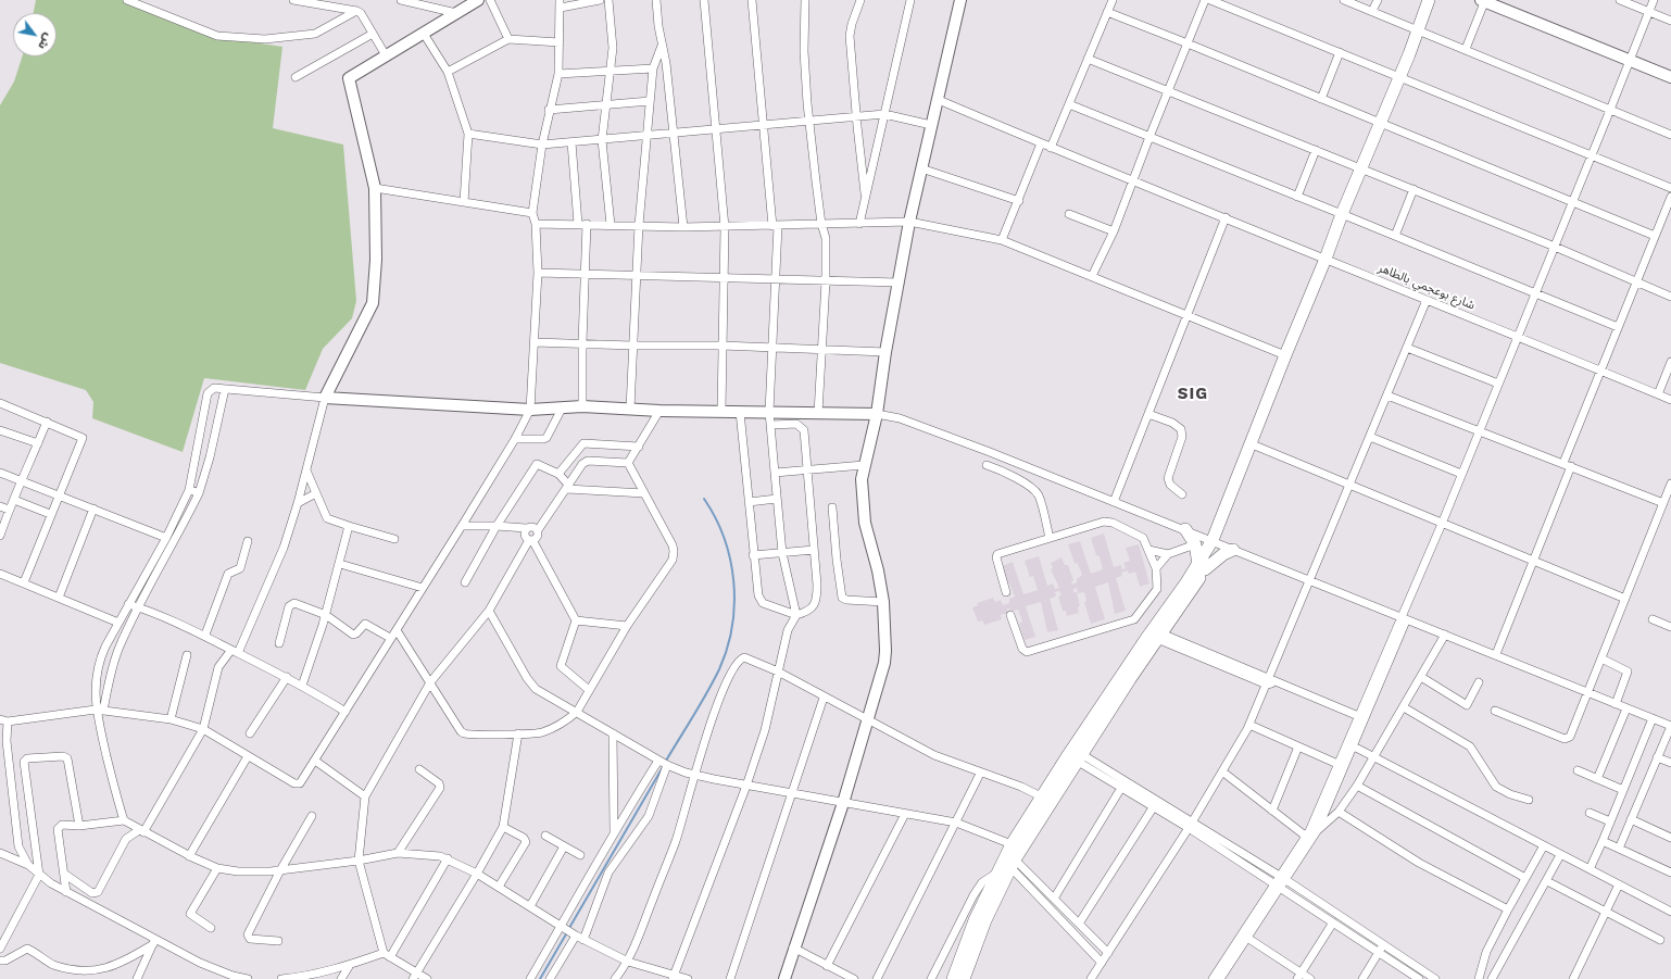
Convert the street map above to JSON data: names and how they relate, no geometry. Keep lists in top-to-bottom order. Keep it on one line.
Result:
{"streets":{"street":["شارع بوعجمي بالطاهر"]},"districts":["SIG"],"north":"bottom right"}
